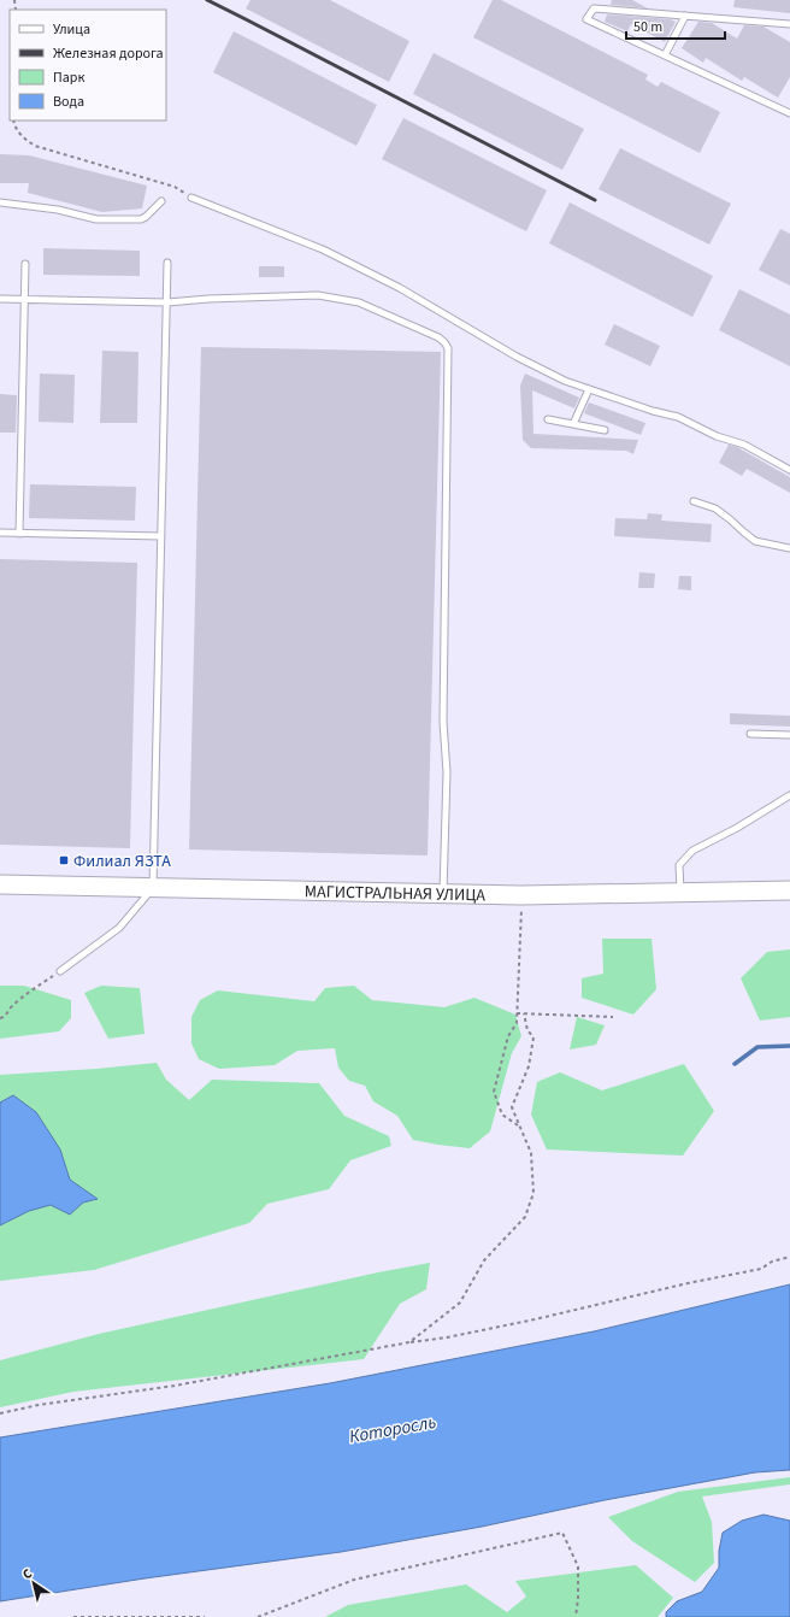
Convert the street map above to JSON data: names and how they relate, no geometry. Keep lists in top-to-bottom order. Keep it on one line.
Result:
{"streets":{"main road":["МАГИСТРАЛЬНАЯ УЛИЦА"]},"water":["Которосль"],"places":{"transit":["Филиал ЯЗТА"]},"legend":["Улица","Железная дорога","Парк","Вода"],"scale_bar":"50 m","north":"top left"}
